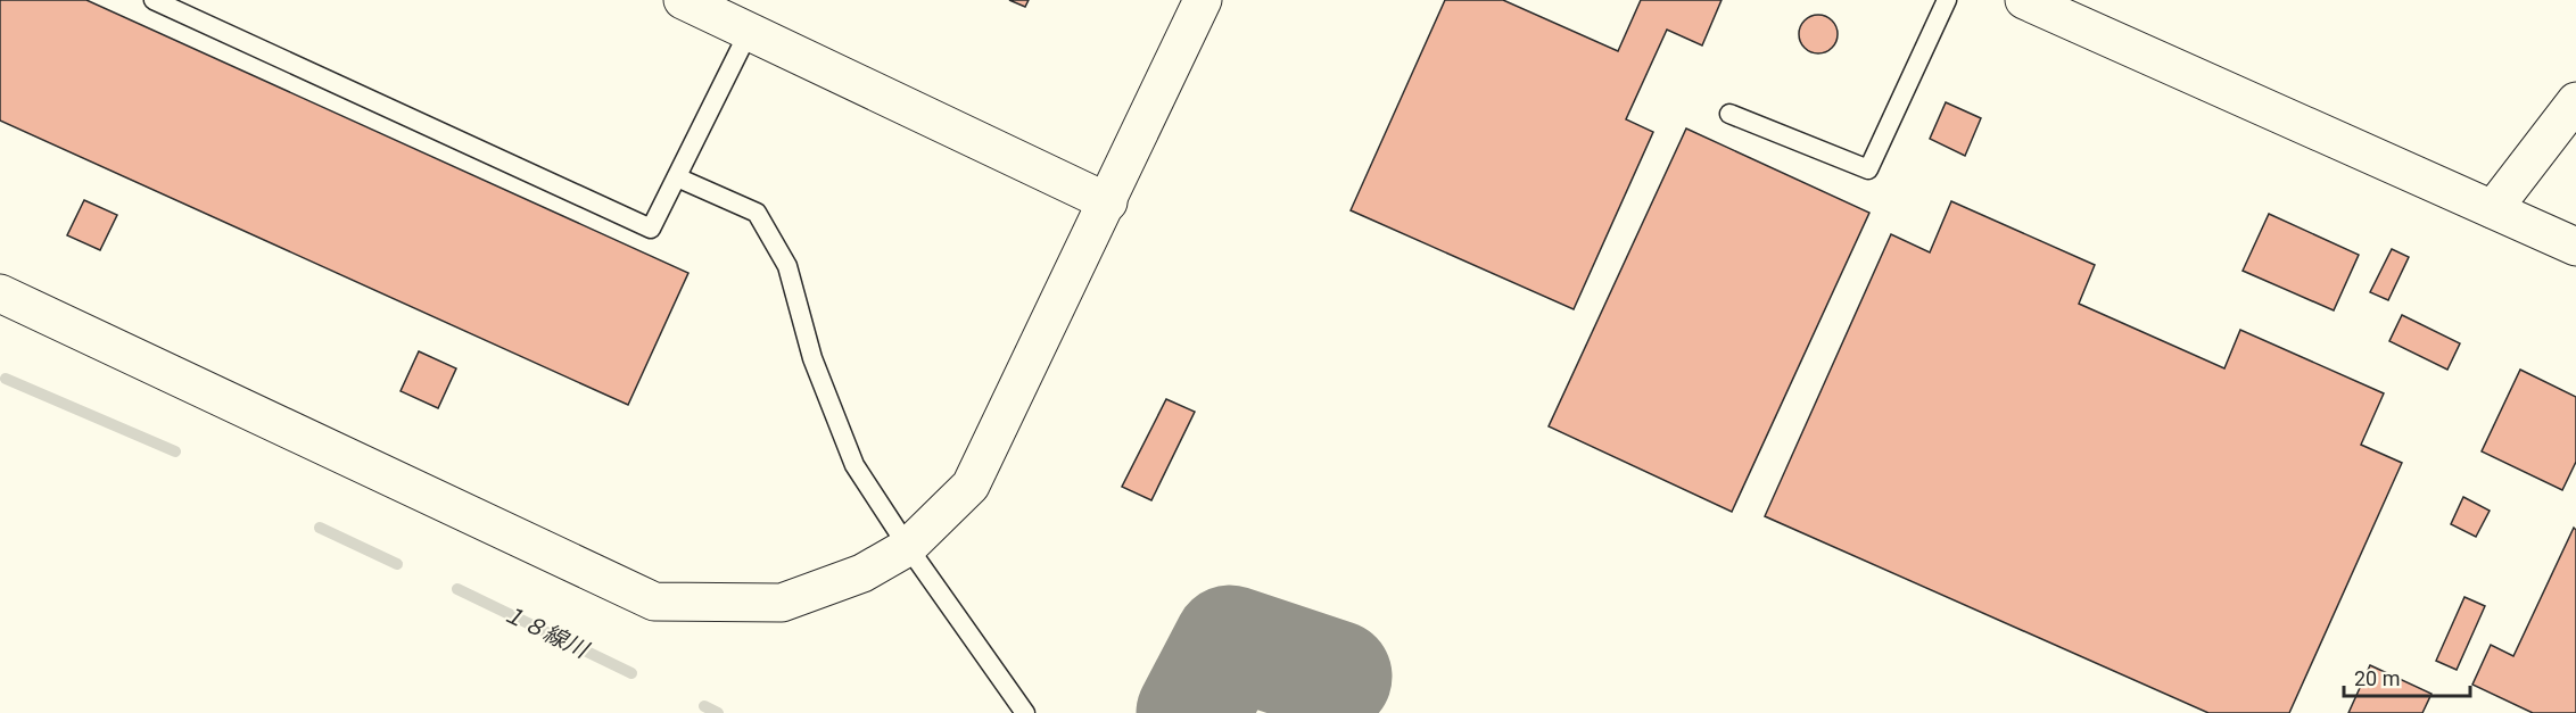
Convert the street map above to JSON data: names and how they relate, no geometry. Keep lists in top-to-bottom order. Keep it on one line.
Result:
{"water":["１８線川"],"scale_bar":"20 m"}
